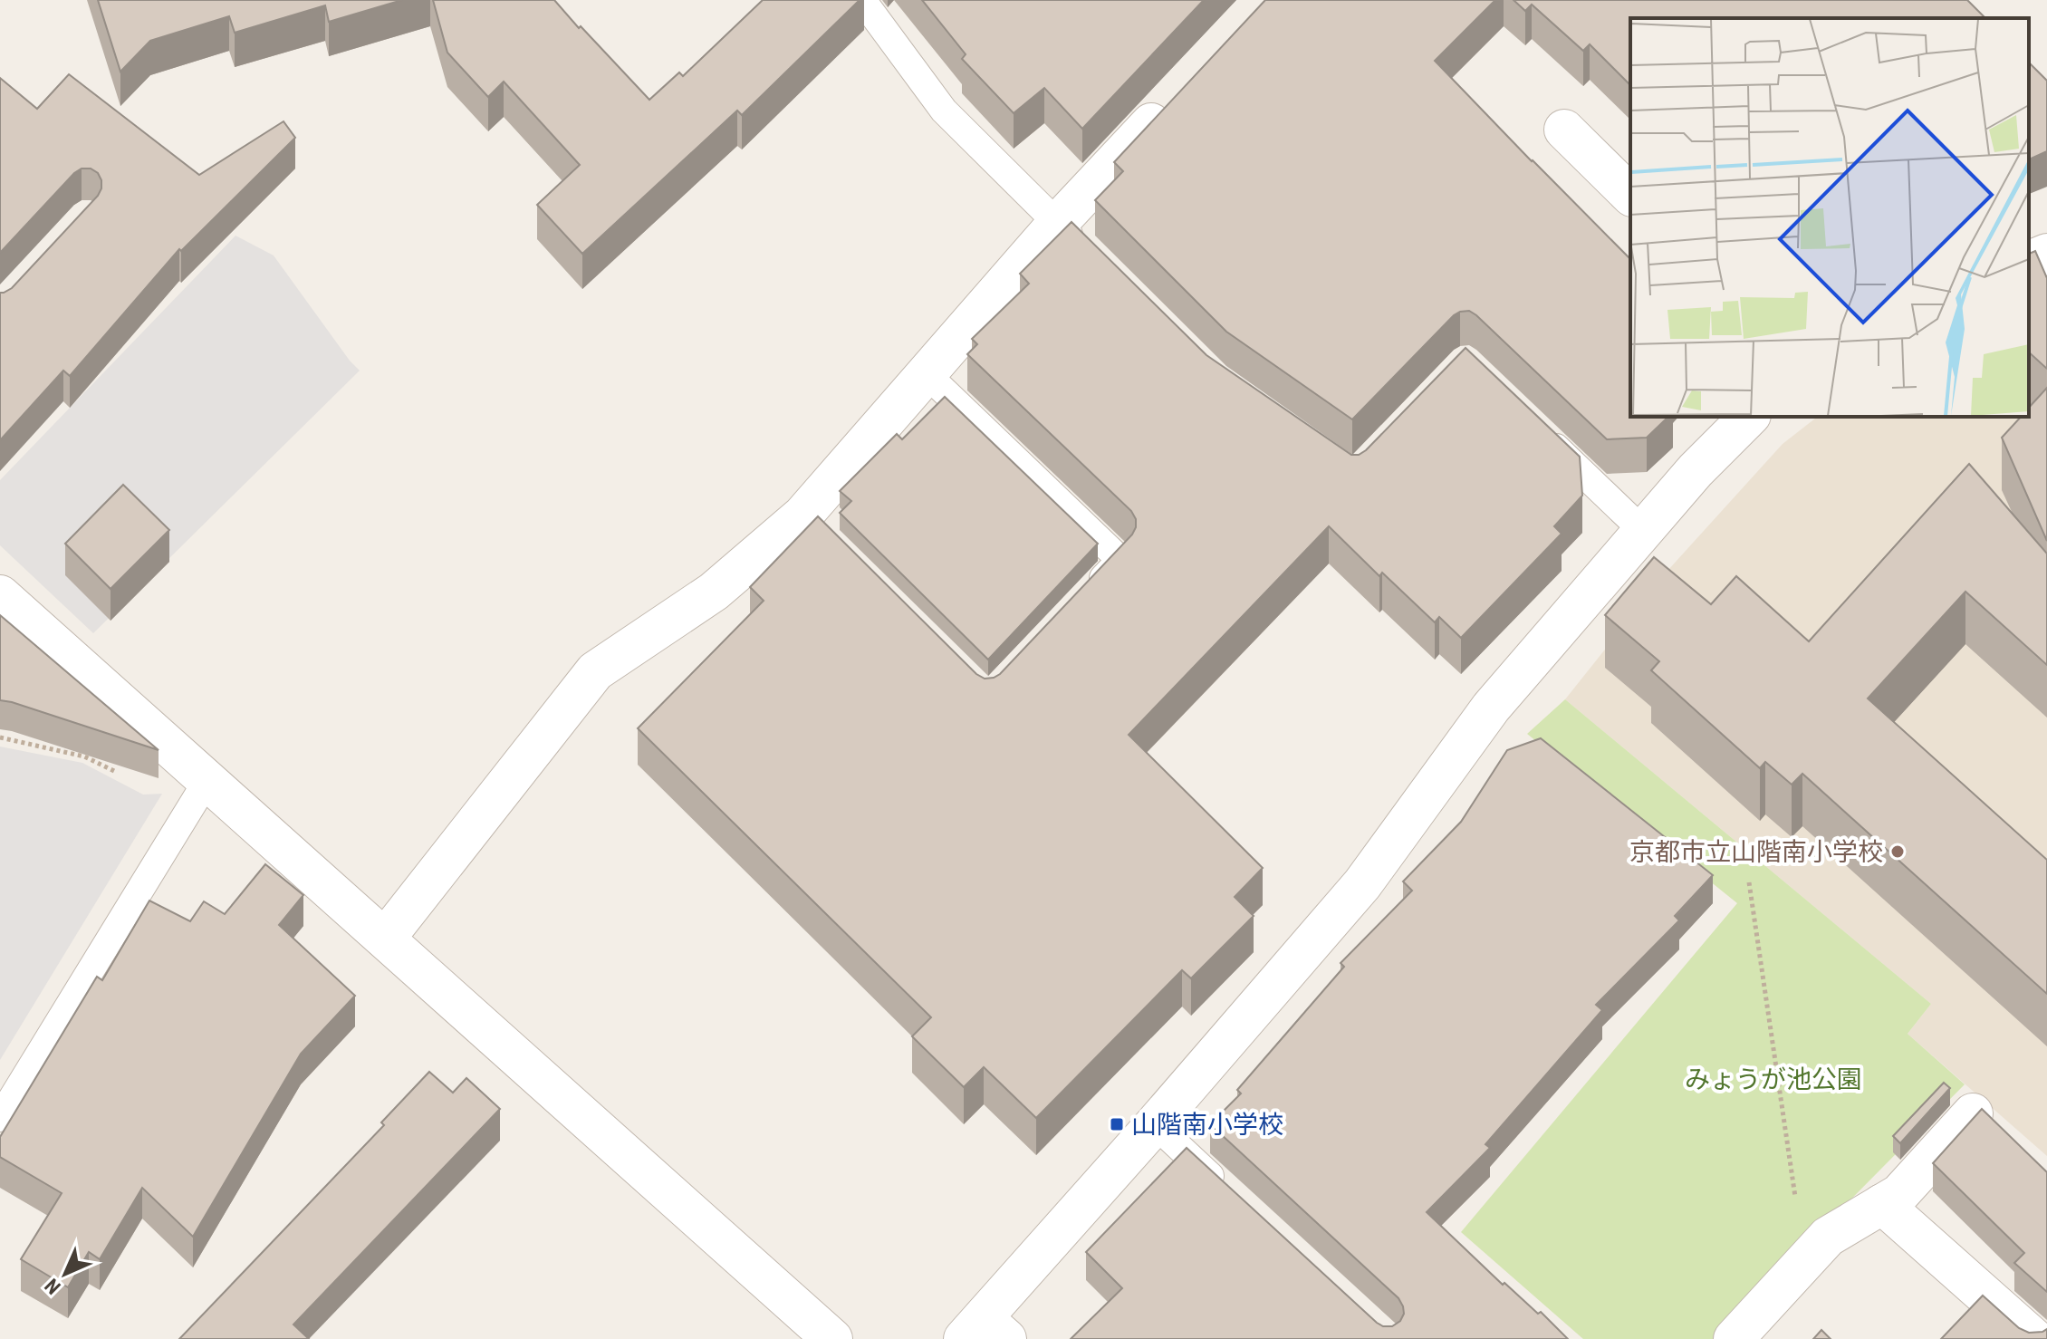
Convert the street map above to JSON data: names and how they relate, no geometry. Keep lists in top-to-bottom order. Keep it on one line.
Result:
{"parks":["みょうが池公園"],"places":{"other":["京都市立山階南小学校"],"transit":["山階南小学校"]},"north":"bottom left"}
